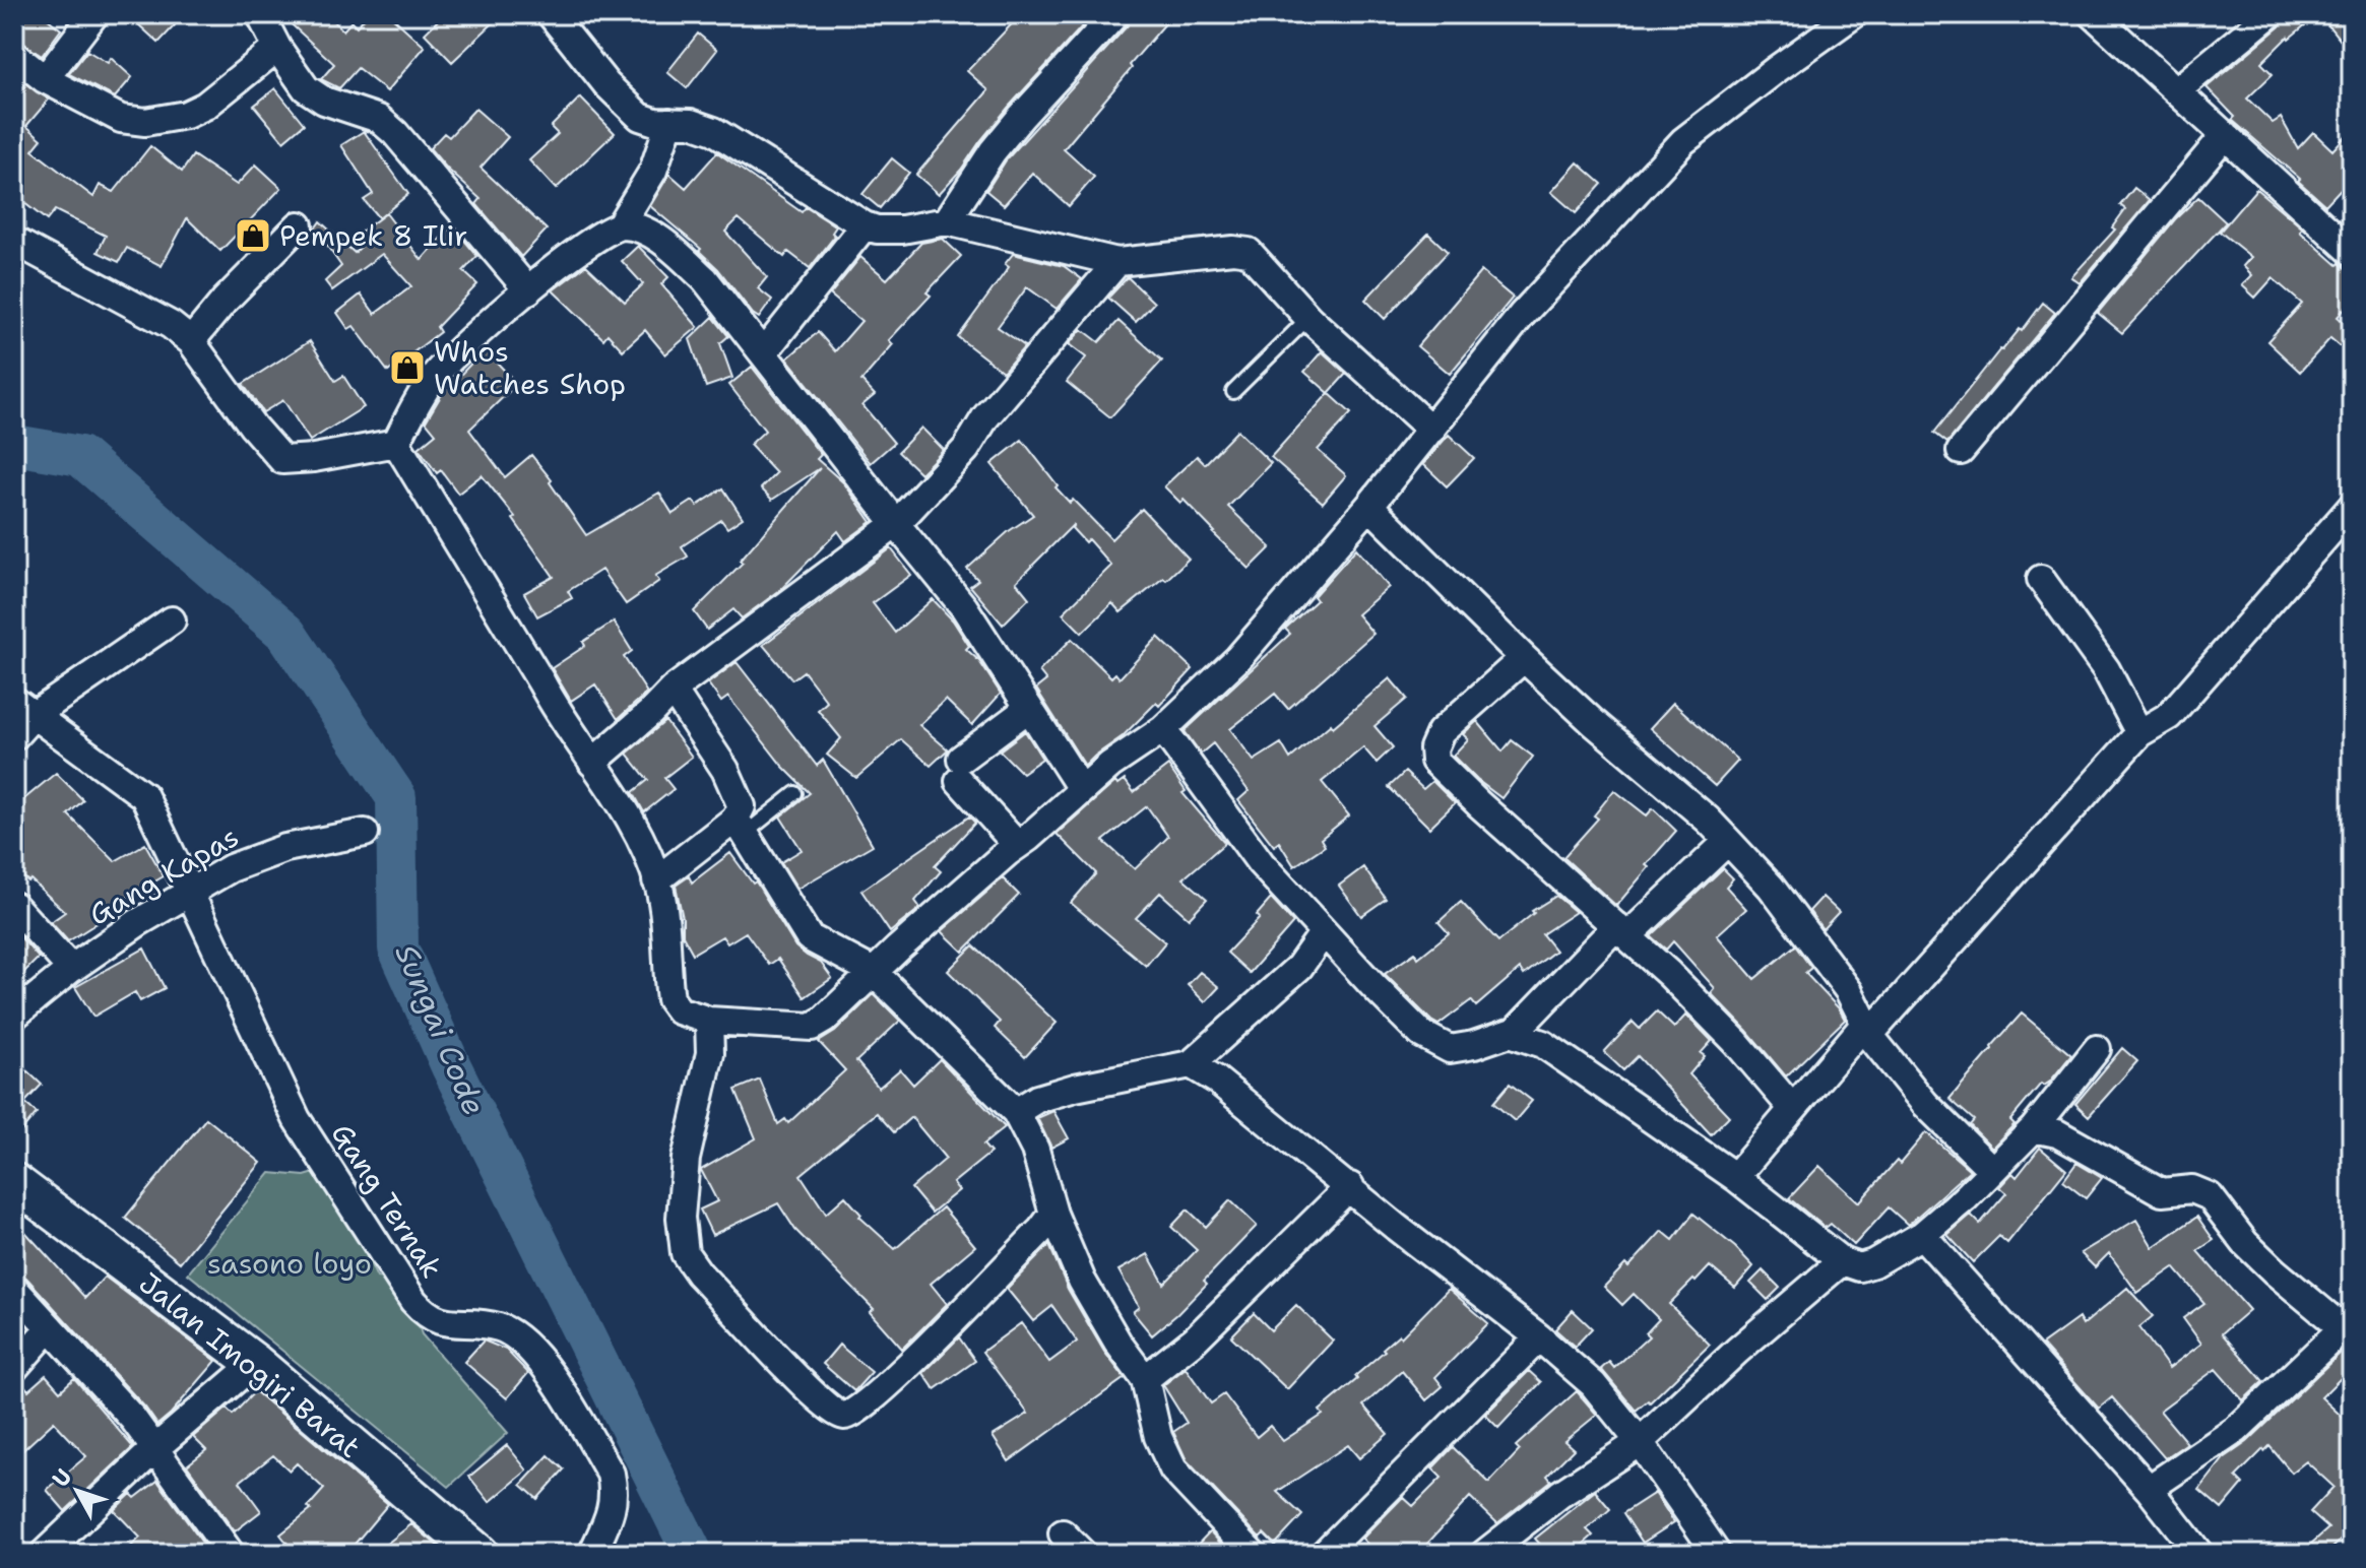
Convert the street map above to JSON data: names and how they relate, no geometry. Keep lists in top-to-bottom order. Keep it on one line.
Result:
{"streets":{"main road":["Jalan Imogiri Barat"],"street":["Gang Kapas","Gang Ternak"]},"crossings":[["Gang Kapas","Gang Ternak"]],"water":["Sungai Code"],"parks":["sasono loyo"],"places":{"shop":["Pempek 8 Ilir","Whos Watches Shop"]},"north":"top left"}
